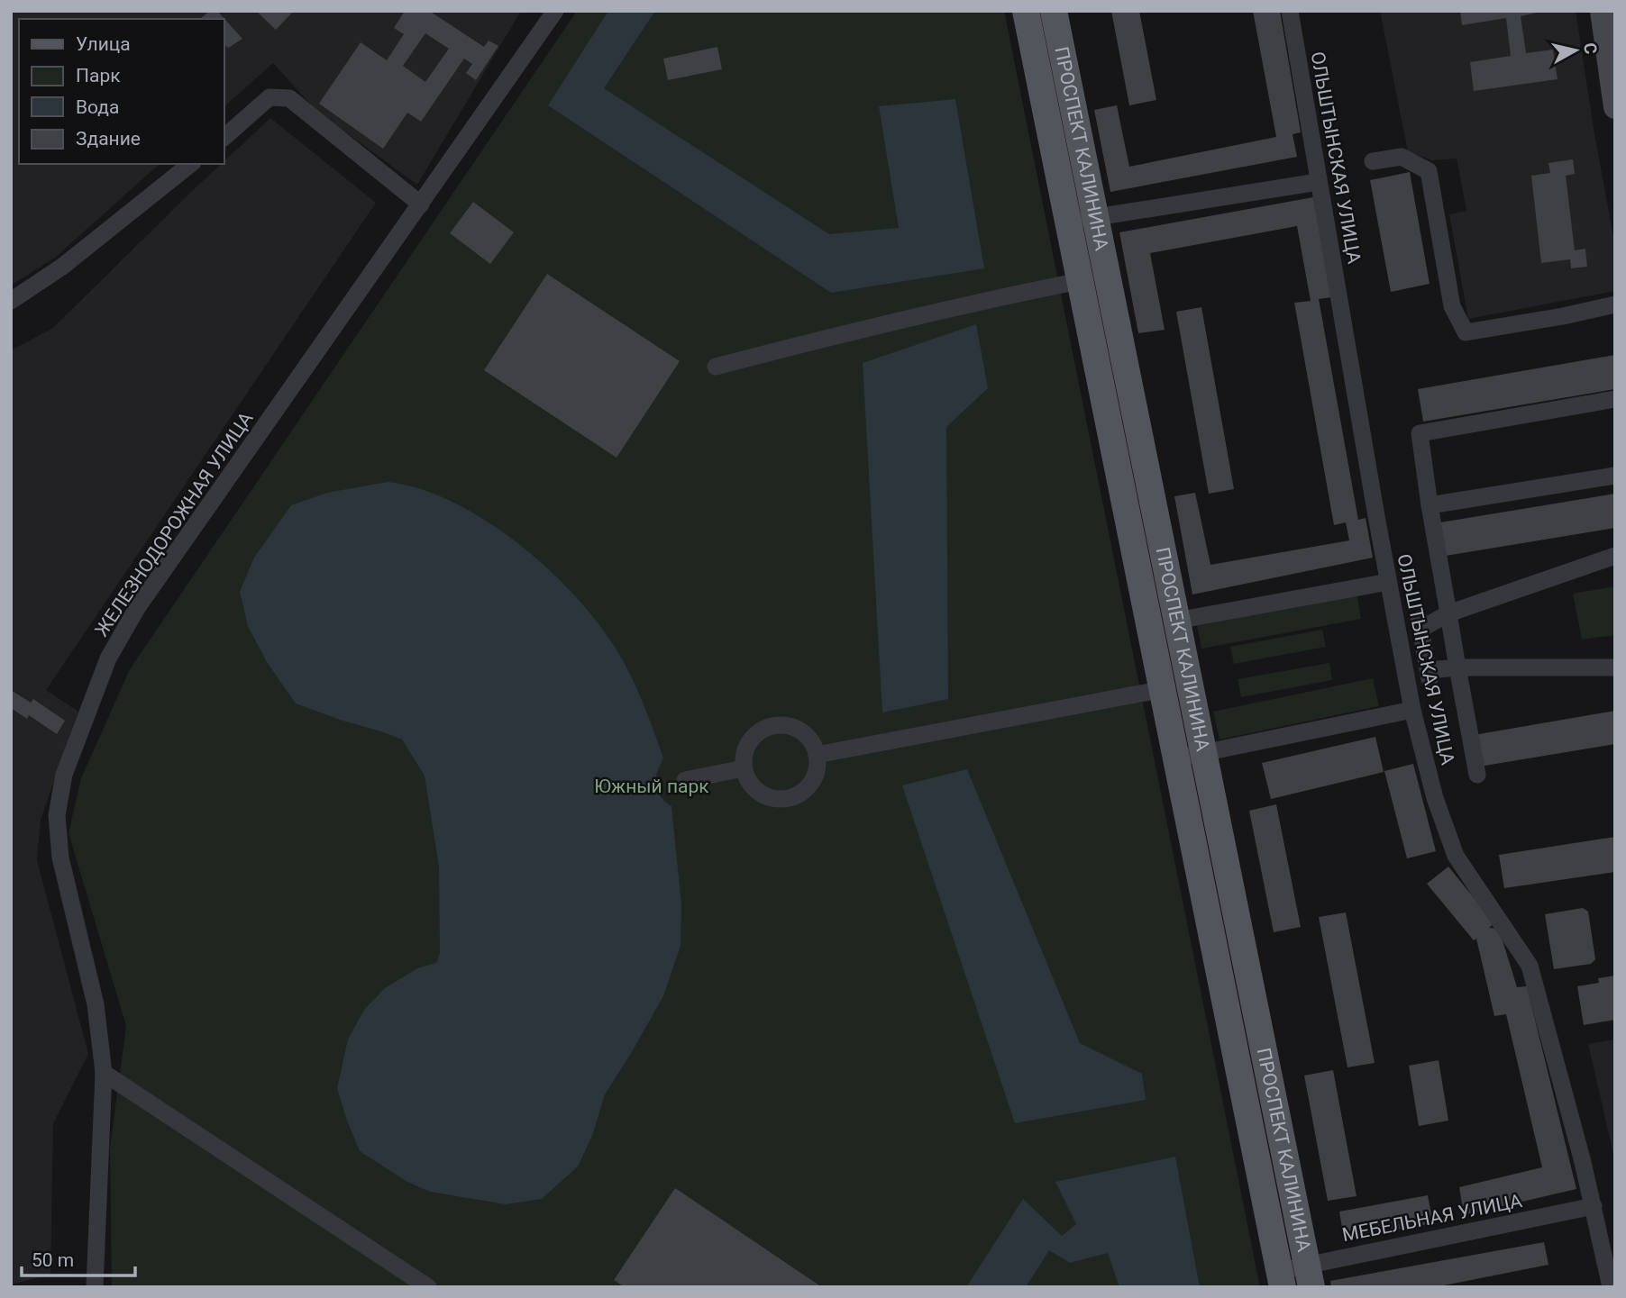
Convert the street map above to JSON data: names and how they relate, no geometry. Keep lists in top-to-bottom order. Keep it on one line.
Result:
{"streets":{"main road":["ПРОСПЕКТ КАЛИНИНА"],"street":["ОЛЬШТЫНСКАЯ УЛИЦА","ЖЕЛЕЗНОДОРОЖНАЯ УЛИЦА","МЕБЕЛЬНАЯ УЛИЦА"]},"crossings":[["ПРОСПЕКТ КАЛИНИНА","МЕБЕЛЬНАЯ УЛИЦА"],["ОЛЬШТЫНСКАЯ УЛИЦА","МЕБЕЛЬНАЯ УЛИЦА"]],"parks":["Южный парк"],"legend":["Улица","Парк","Вода","Здание"],"scale_bar":"50 m","north":"right"}
